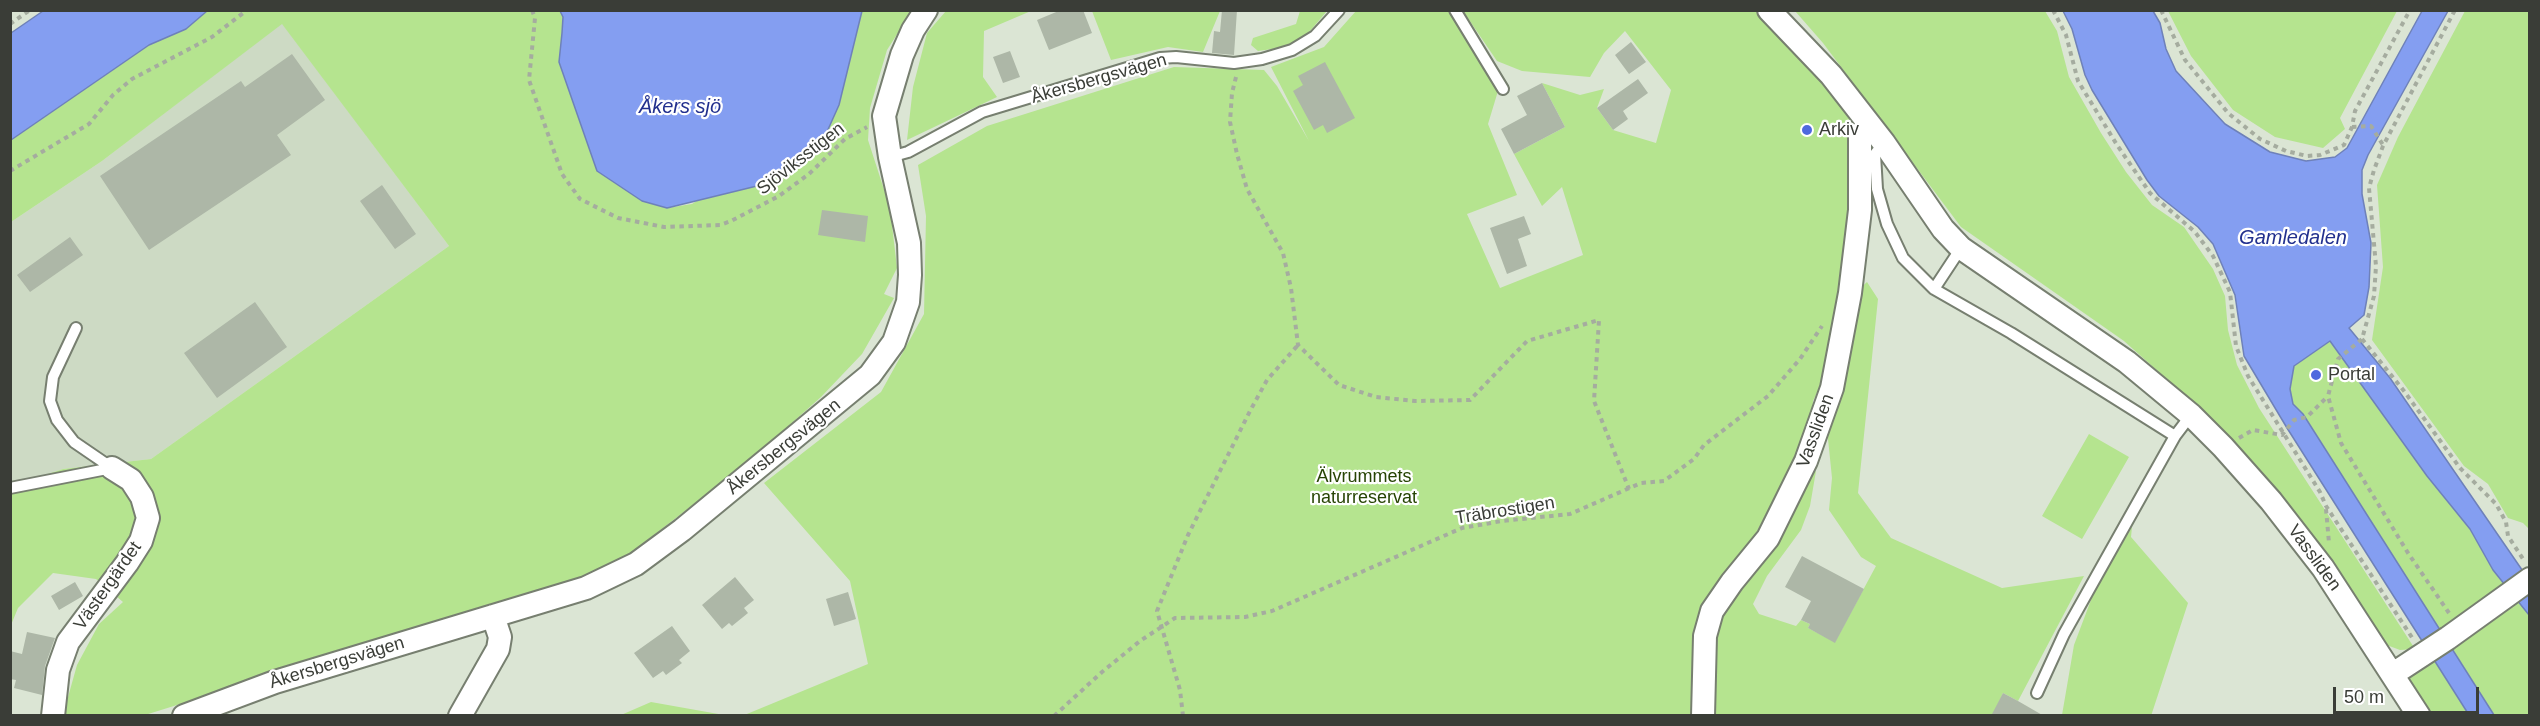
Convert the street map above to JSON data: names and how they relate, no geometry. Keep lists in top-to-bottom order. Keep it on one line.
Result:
{"streets":{"street":["Åkersbergsvägen","Vassliden","Västergärdet"],"path":["Sjöviksstigen","Träbrostigen"]},"crossings":[["Åkersbergsvägen","Sjöviksstigen"]],"water":["Åkers sjö","Gamledalen"],"parks":["Älvrummets naturreservat"],"places":["Arkiv","Portal"],"scale_bar":"50 m"}
